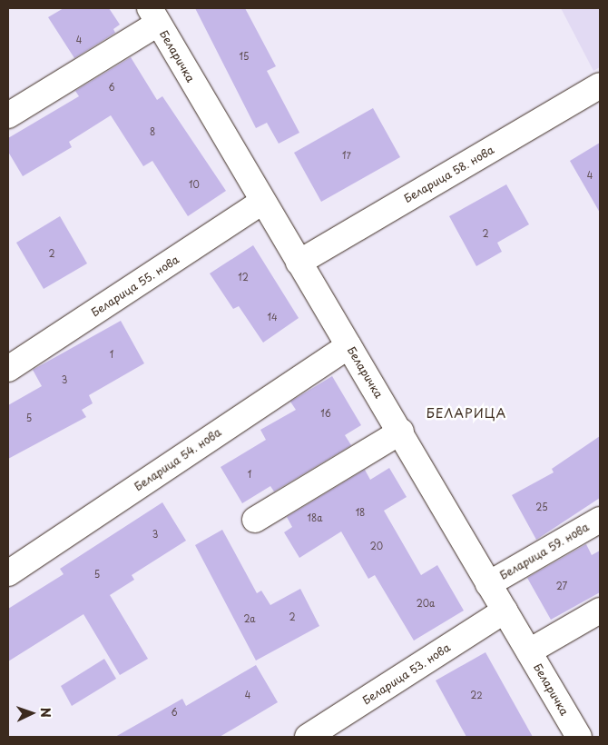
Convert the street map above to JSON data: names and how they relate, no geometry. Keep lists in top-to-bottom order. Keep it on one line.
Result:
{"streets":{"street":["Беларичка","Беларица 58. нова","Беларица 55. нова","Беларица 54. нова","Беларица 59. нова","Беларица 53. нова"]},"crossings":[["Беларичка","Беларица 58. нова"],["Беларичка","Беларица 55. нова"],["Беларичка","Беларица 54. нова"],["Беларичка","Беларица 59. нова"],["Беларичка","Беларица 53. нова"]],"districts":["БЕЛАРИЦА"],"house_numbers":["4","15","6","8","17","4","10","2","2","12","14","1","3","16","5","1","25","18","18a","3","20","5","27","20a","2","2a","4","22","6"],"north":"right"}
